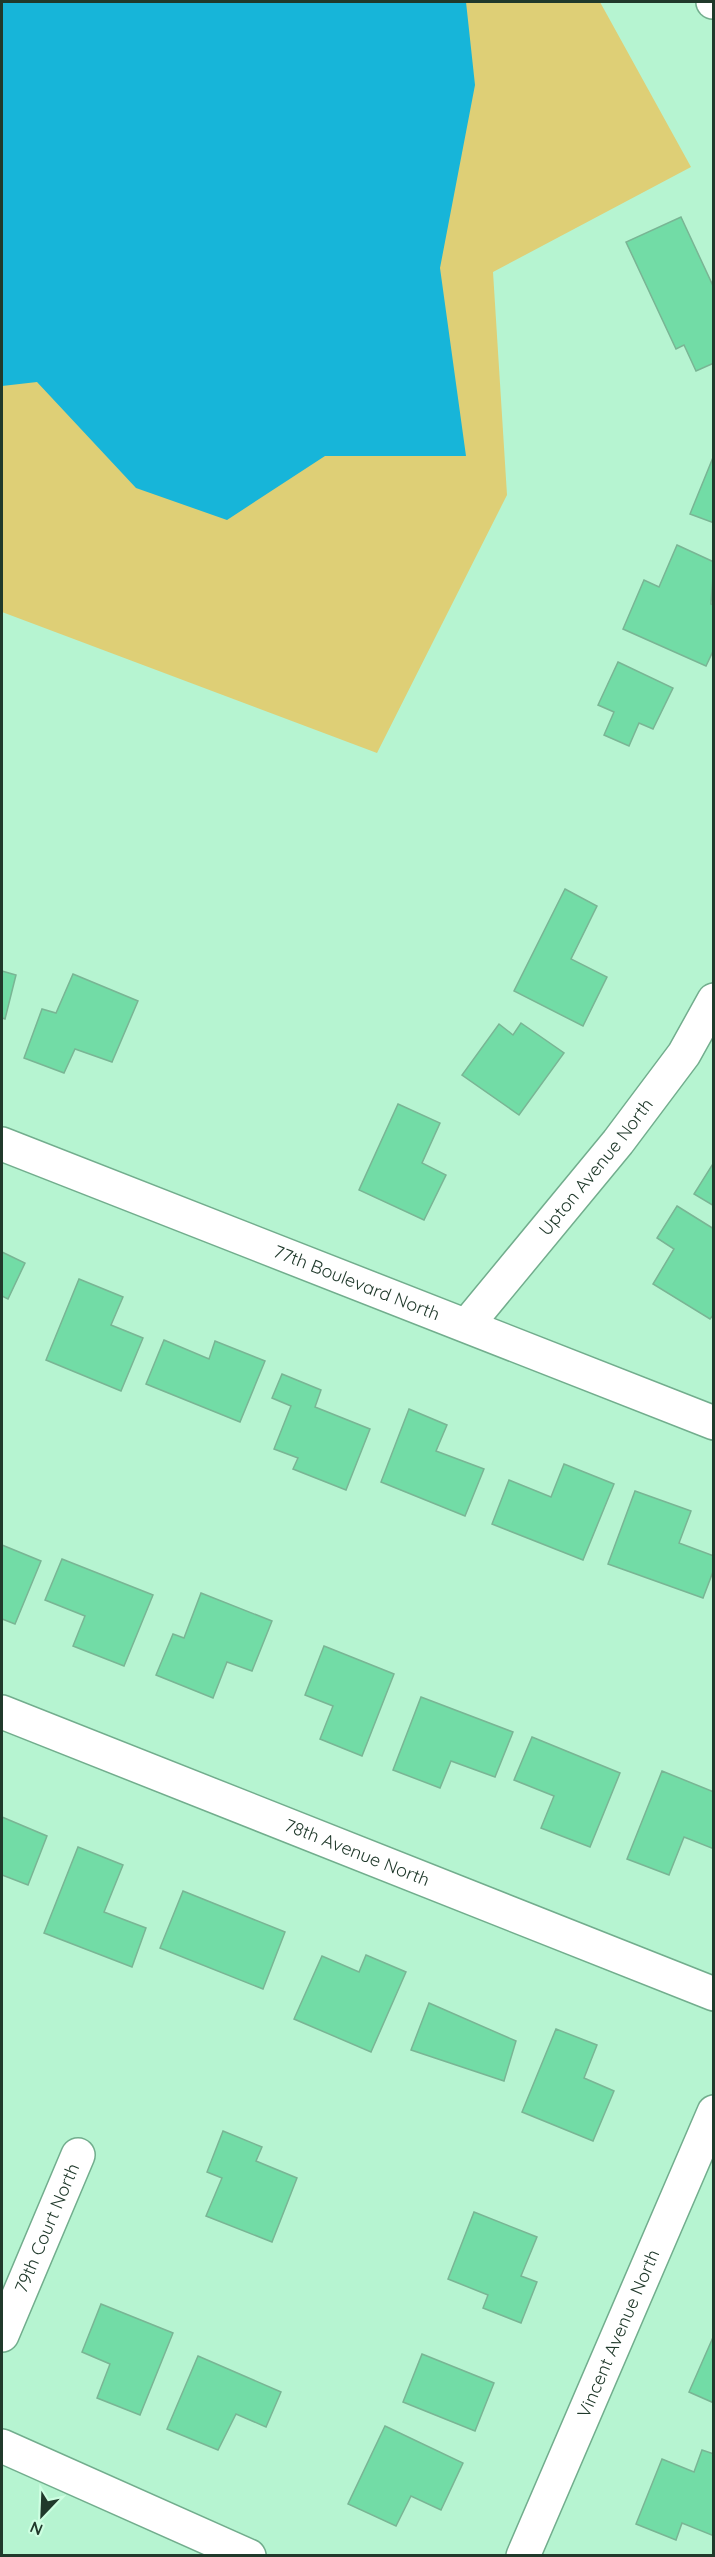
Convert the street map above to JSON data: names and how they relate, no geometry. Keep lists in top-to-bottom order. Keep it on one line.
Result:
{"streets":{"street":["Upton Avenue North","77th Boulevard North","78th Avenue North","79th Court North","Vincent Avenue North"]},"crossings":[["Upton Avenue North","77th Boulevard North"]],"north":"bottom left"}
